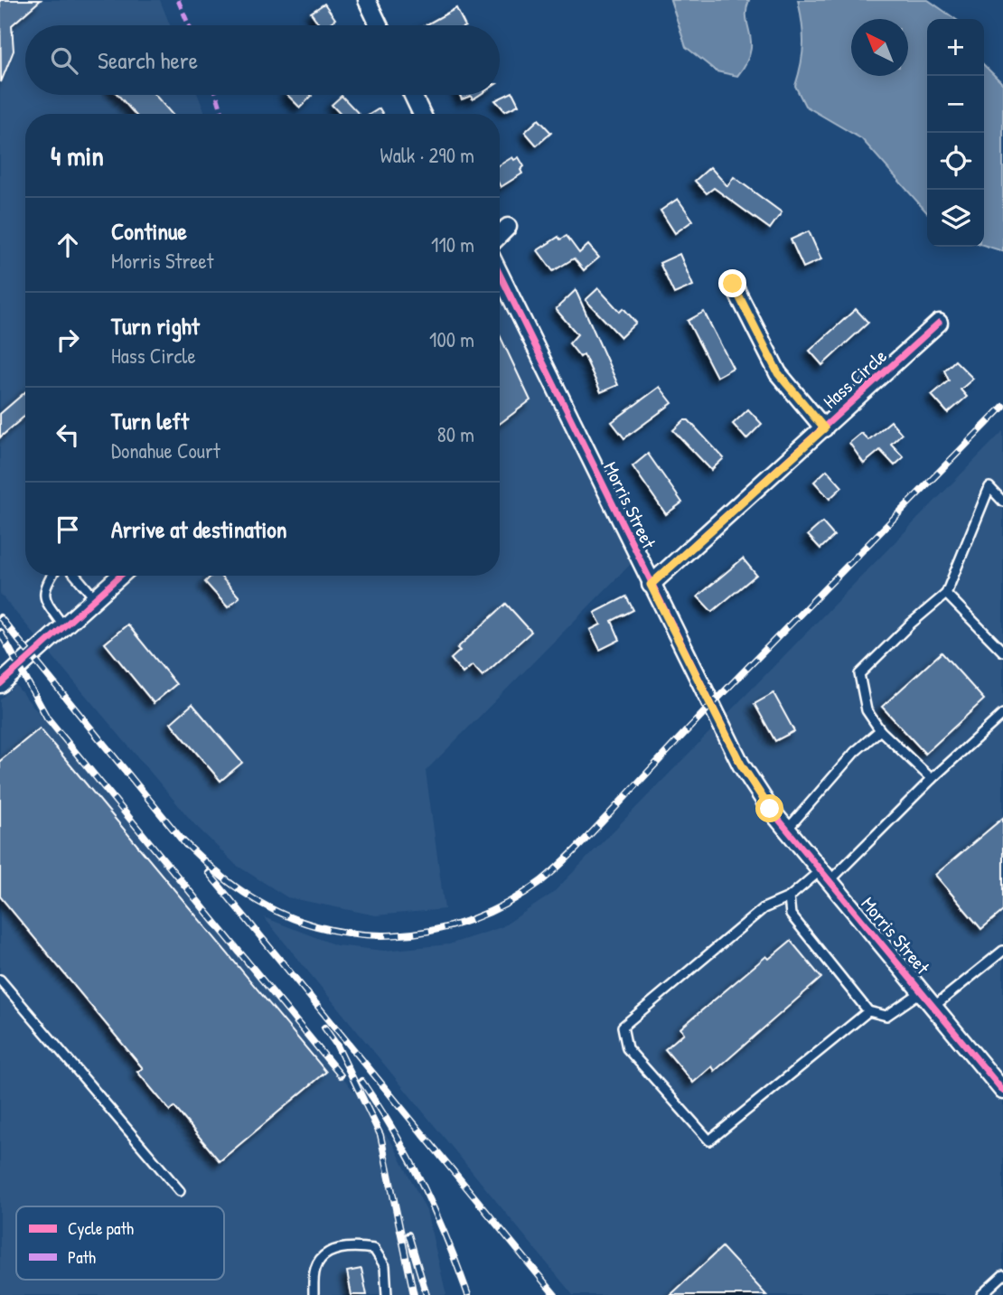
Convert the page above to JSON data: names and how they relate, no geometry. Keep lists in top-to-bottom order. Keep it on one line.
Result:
{"streets":{"street":["Hass Circle","Morris Street"]},"crossings":[["Hass Circle","Morris Street"]],"legend":["Cycle path","Path"],"north":"top left","page":{"map_buttons":["+","−"],"search":"Search here","heading":["4 min","Walk · 290 m"],"list":[["Continue","Morris Street","110 m"],["Turn right","Hass Circle","100 m"],["Turn left","Donahue Court","80 m"],"Arrive at destination"]}}
